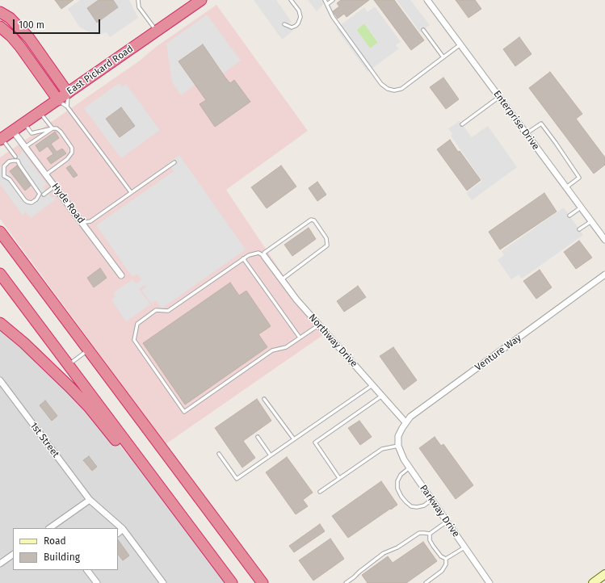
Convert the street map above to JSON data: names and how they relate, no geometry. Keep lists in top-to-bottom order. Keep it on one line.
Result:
{"streets":{"highway":["East Pickard Road"],"street":["Enterprise Drive","Hyde Road","Northway Drive","Venture Way","1st Street","Parkway Drive"]},"crossings":[["East Pickard Road","Hyde Road"],["Northway Drive","Venture Way"],["Venture Way","Parkway Drive"]],"legend":["Road","Building"],"scale_bar":"100 m"}
